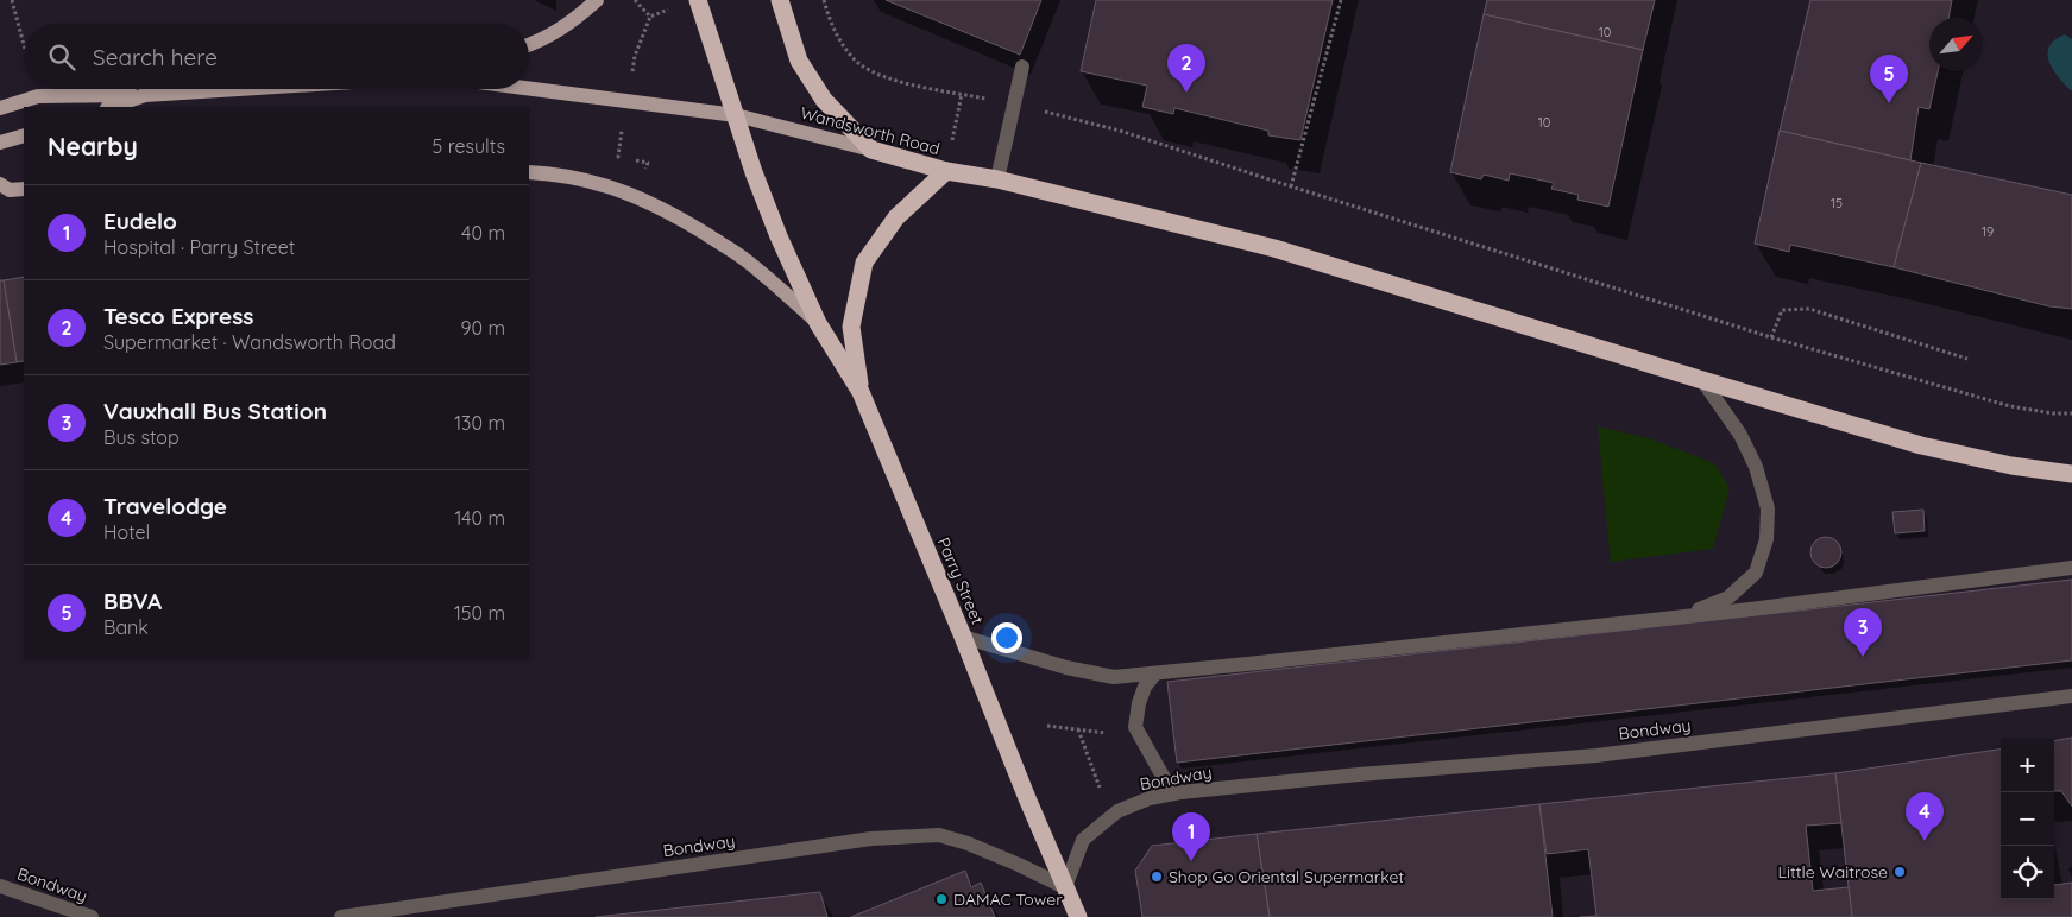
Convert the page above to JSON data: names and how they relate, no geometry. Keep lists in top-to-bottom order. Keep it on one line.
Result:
{"streets":{"highway":["Wandsworth Road","Parry Street"],"street":["Bondway"]},"crossings":[["Wandsworth Road","Parry Street"],["Parry Street","Bondway"]],"places":["Little Waitrose","Shop Go Oriental Supermarket","DAMAC Tower"],"house_numbers":["10","10","15","19"],"north":"top right","page":{"search":"Search here","pins":["2","5","3","4","1"],"heading":["Nearby","5 results"],"list":[{"mark":"1","name":"Eudelo","note":"Hospital · Parry Street","value":"40 m"},{"mark":"2","name":"Tesco Express","note":"Supermarket · Wandsworth Road","value":"90 m"},{"mark":"3","name":"Vauxhall Bus Station","note":"Bus stop","value":"130 m"},{"mark":"4","name":"Travelodge","note":"Hotel","value":"140 m"},{"mark":"5","name":"BBVA","note":"Bank","value":"150 m"}],"map_buttons":["+","−"]}}
